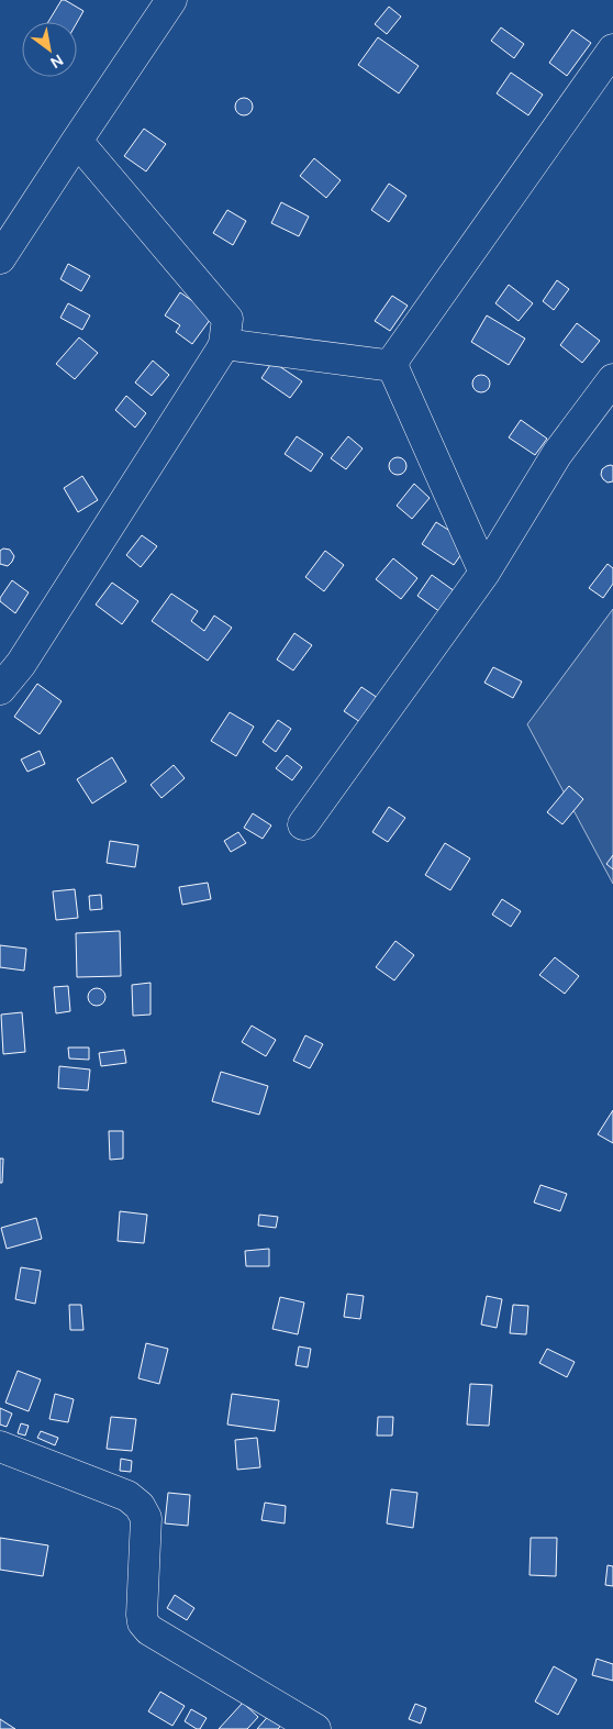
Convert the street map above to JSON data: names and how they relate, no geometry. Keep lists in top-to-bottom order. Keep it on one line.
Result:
{"north":"bottom right"}
